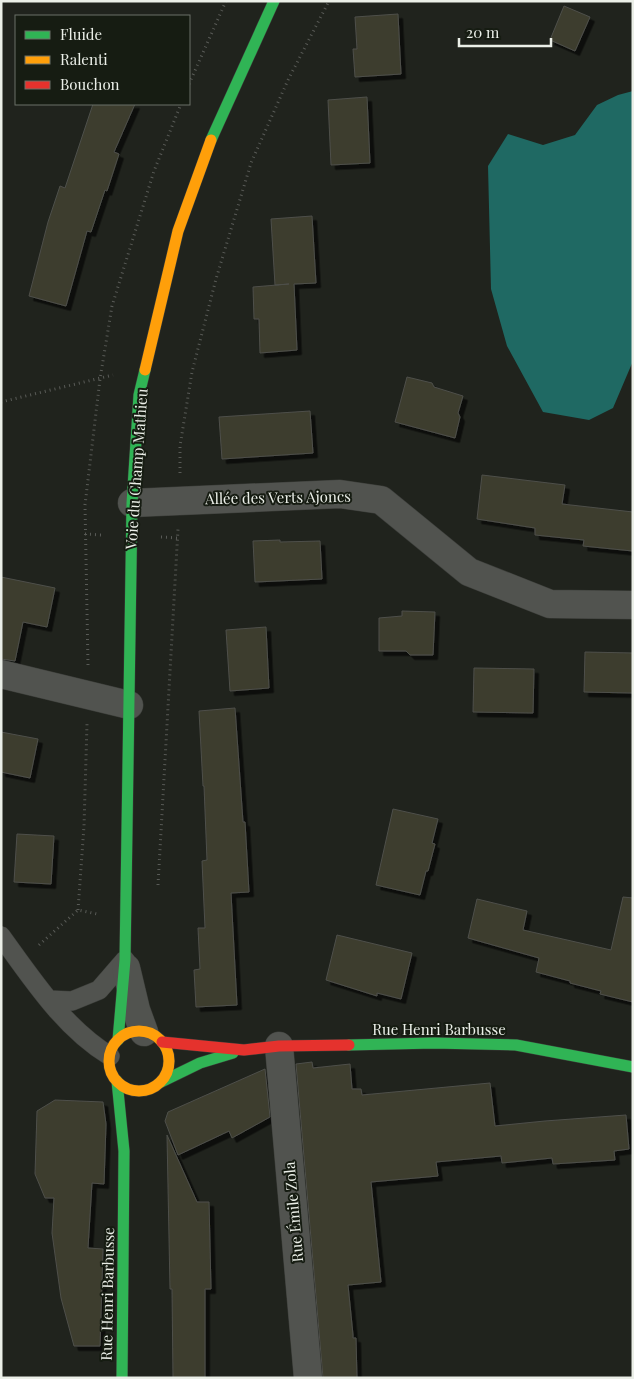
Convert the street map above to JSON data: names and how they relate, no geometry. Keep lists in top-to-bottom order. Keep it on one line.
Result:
{"streets":{"street":["Voie du Champ Mathieu","Allée des Verts Ajoncs","Rue Henri Barbusse","Rue Émile Zola"]},"crossings":[["Voie du Champ Mathieu","Allée des Verts Ajoncs"],["Voie du Champ Mathieu","Rue Henri Barbusse"],["Rue Henri Barbusse","Rue Émile Zola"]],"legend":["Fluide","Ralenti","Bouchon"],"scale_bar":"20 m"}
